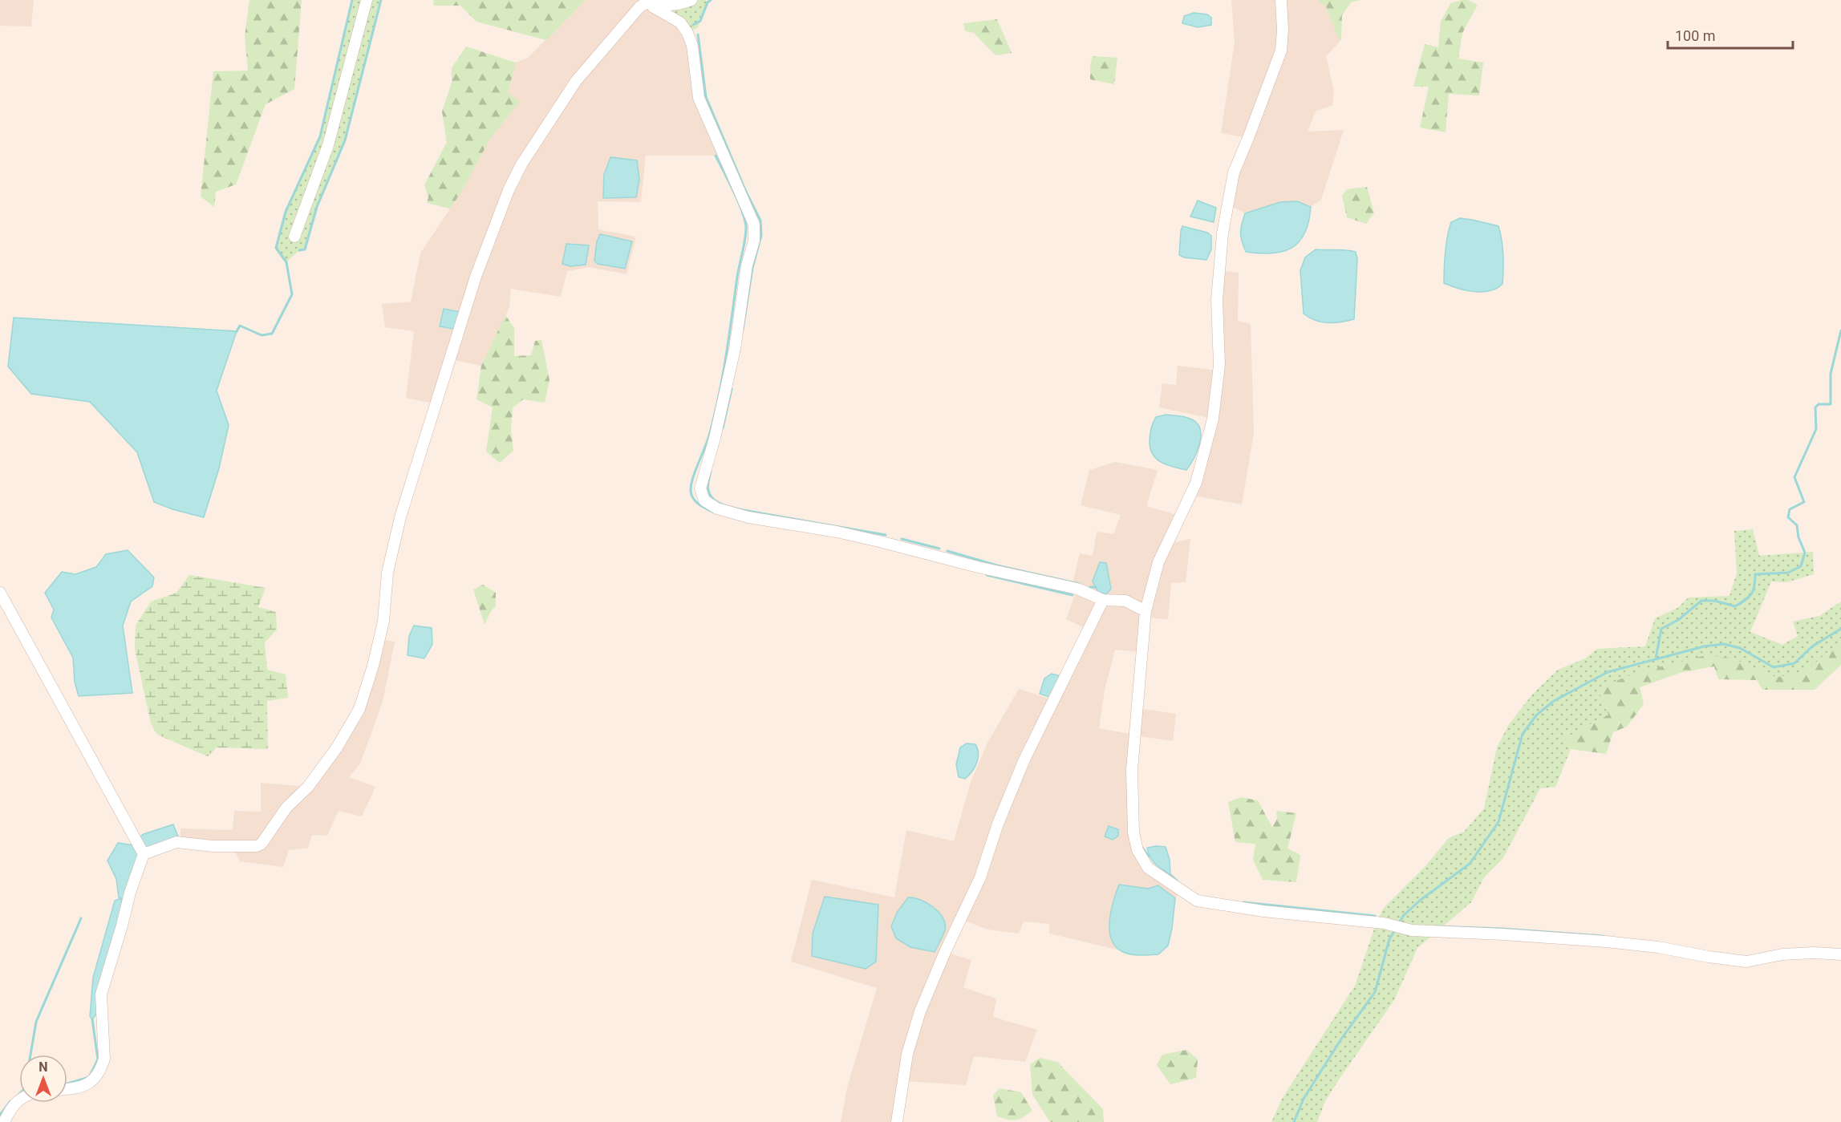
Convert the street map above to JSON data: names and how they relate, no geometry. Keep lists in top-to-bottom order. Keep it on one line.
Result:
{"scale_bar":"100 m","north":"top"}
